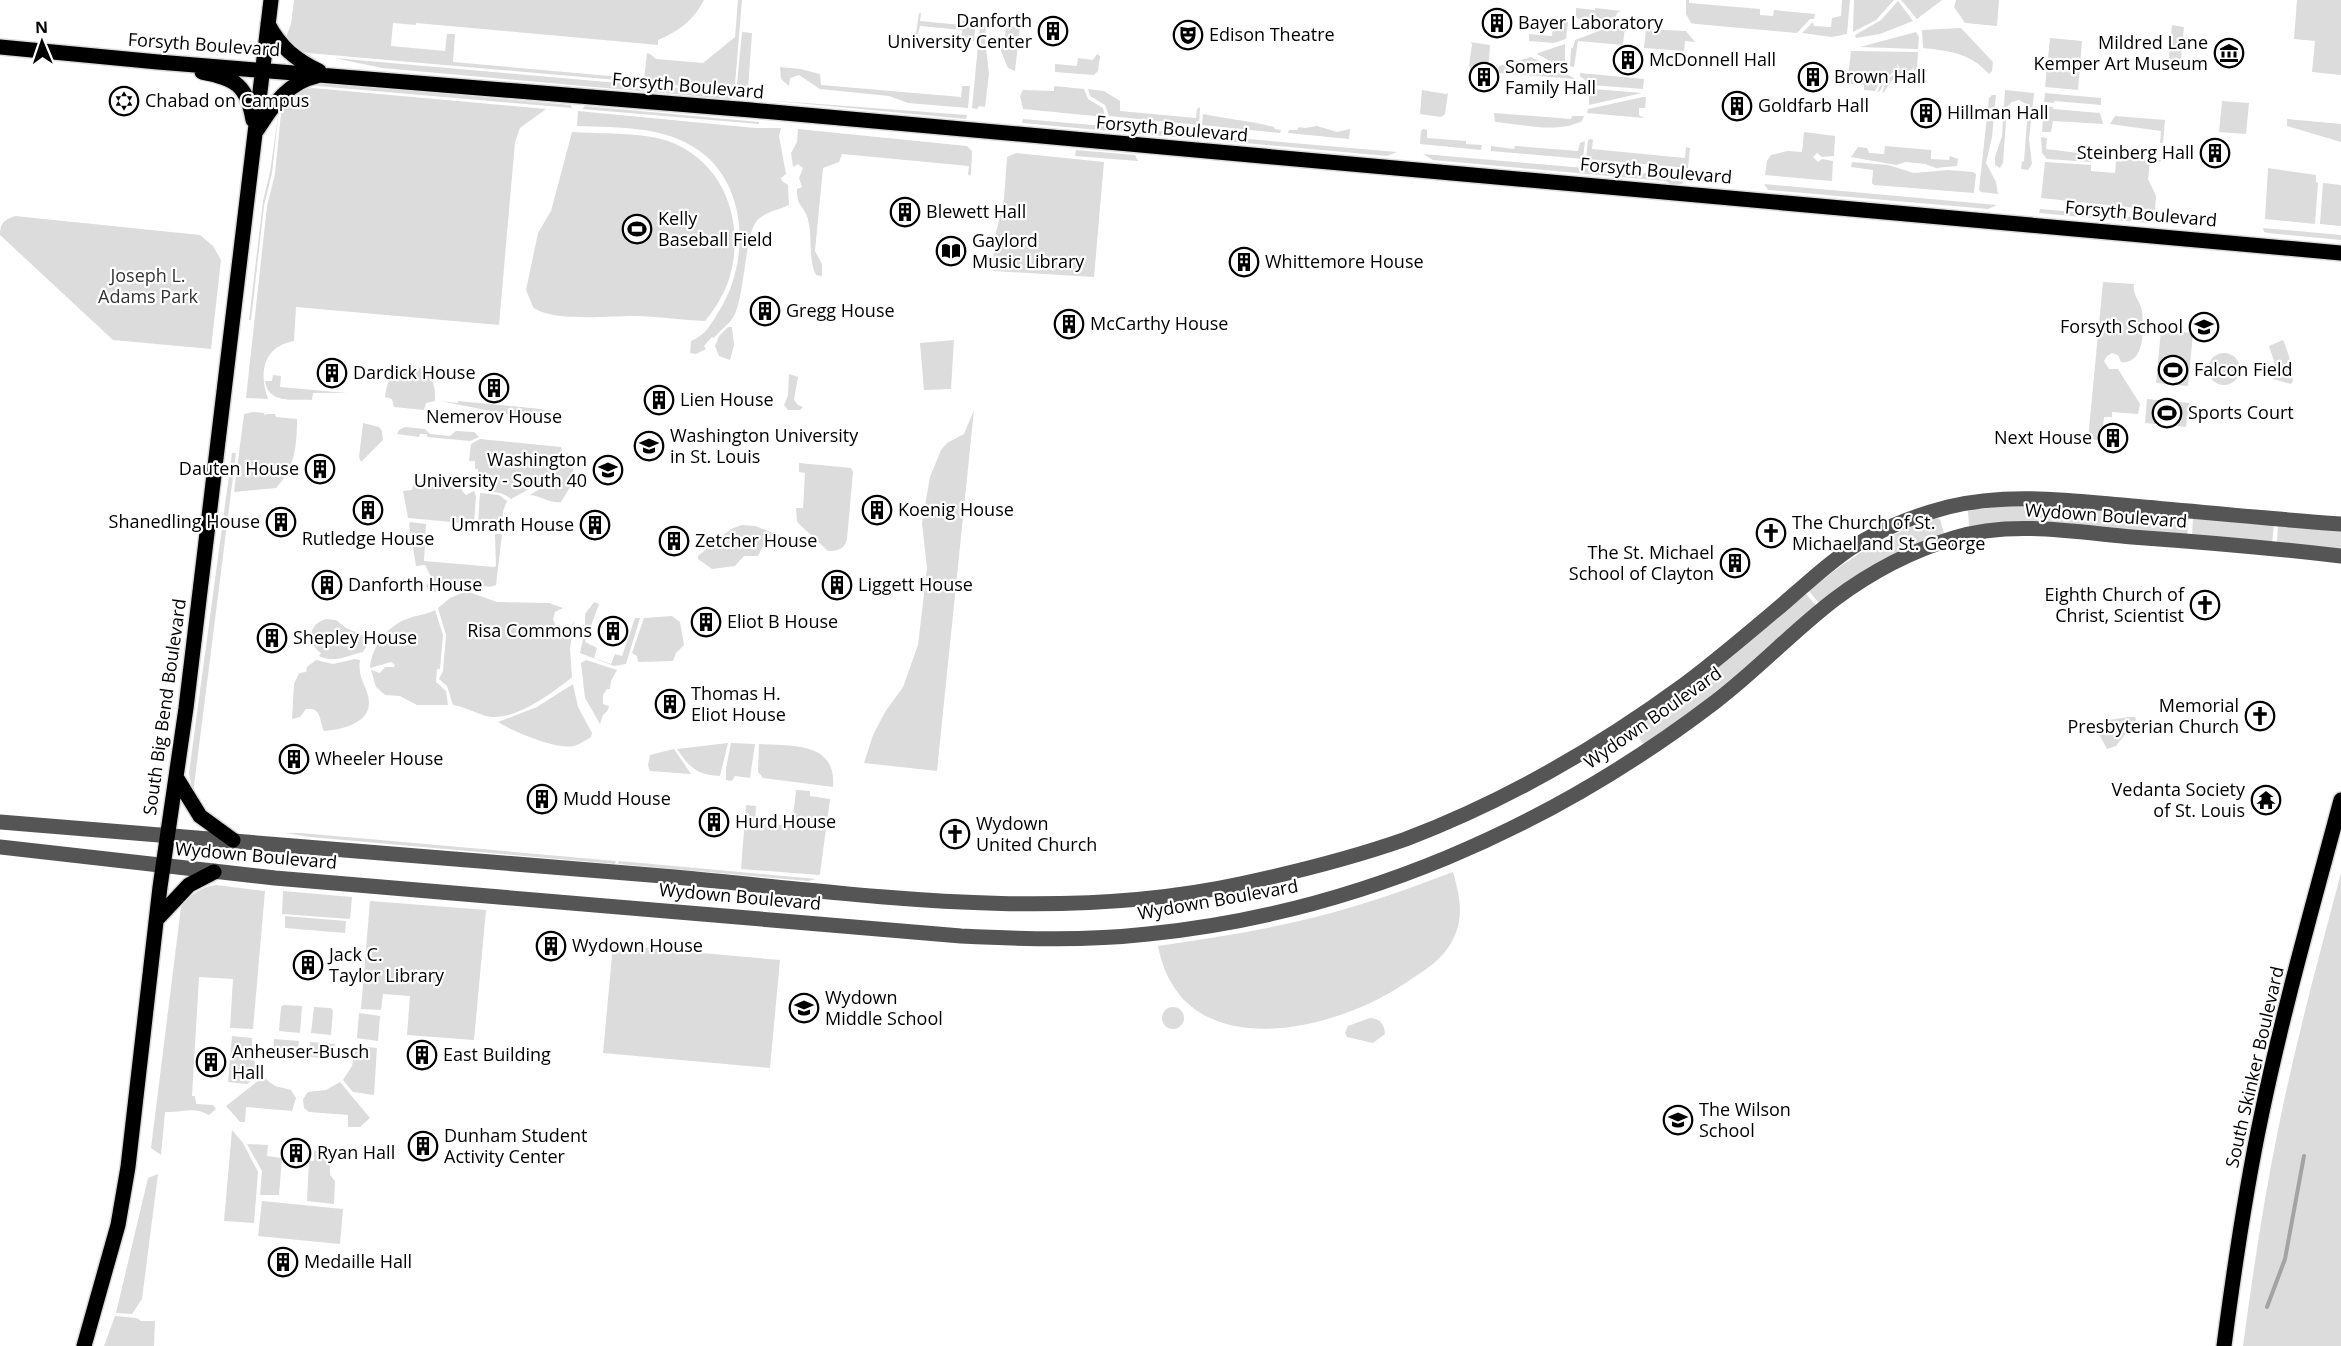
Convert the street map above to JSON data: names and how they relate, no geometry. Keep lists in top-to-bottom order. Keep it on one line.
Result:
{"streets":{"main road":["Forsyth Boulevard","South Big Bend Boulevard","South Skinker Boulevard"],"street":["Wydown Boulevard"]},"crossings":[["Forsyth Boulevard","South Big Bend Boulevard"],["Wydown Boulevard","South Big Bend Boulevard"]],"parks":["Joseph L. Adams Park"],"places":{"building":["Bayer Laboratory","Danforth University Center","McDonnell Hall","Somers Family Hall","Brown Hall","Goldfarb Hall","Hillman Hall","Steinberg Hall","Blewett Hall","Whittemore House","Gregg House","McCarthy House","Dardick House","Nemerov House","Lien House","Next House","Dauten House","Rutledge House","Koenig House","Shanedling House","Umrath House","Zetcher House","The St. Michael School of Clayton","Danforth House","Liggett House","Eliot B House","Risa Commons","Shepley House","Thomas H. Eliot House","Wheeler House","Mudd House","Hurd House","Wydown House","Jack C. Taylor Library","East Building","Anheuser-Busch Hall","Dunham Student Activity Center","Ryan Hall","Medaille Hall"],"theatre":["Edison Theatre"],"museum":["Mildred Lane Kemper Art Museum"],"synagogue":["Chabad on Campus"],"sports":["Kelly Baseball Field","Falcon Field","Sports Court"],"library":["Gaylord Music Library"],"school or university":["Forsyth School","Washington University in St. Louis","Washington University - South 40","Wydown Middle School","The Wilson School"],"church":["The Church of St. Michael and St. George","Eighth Church of Christ, Scientist","Memorial Presbyterian Church","Wydown United Church"],"temple":["Vedanta Society of St. Louis"]},"north":"top"}
